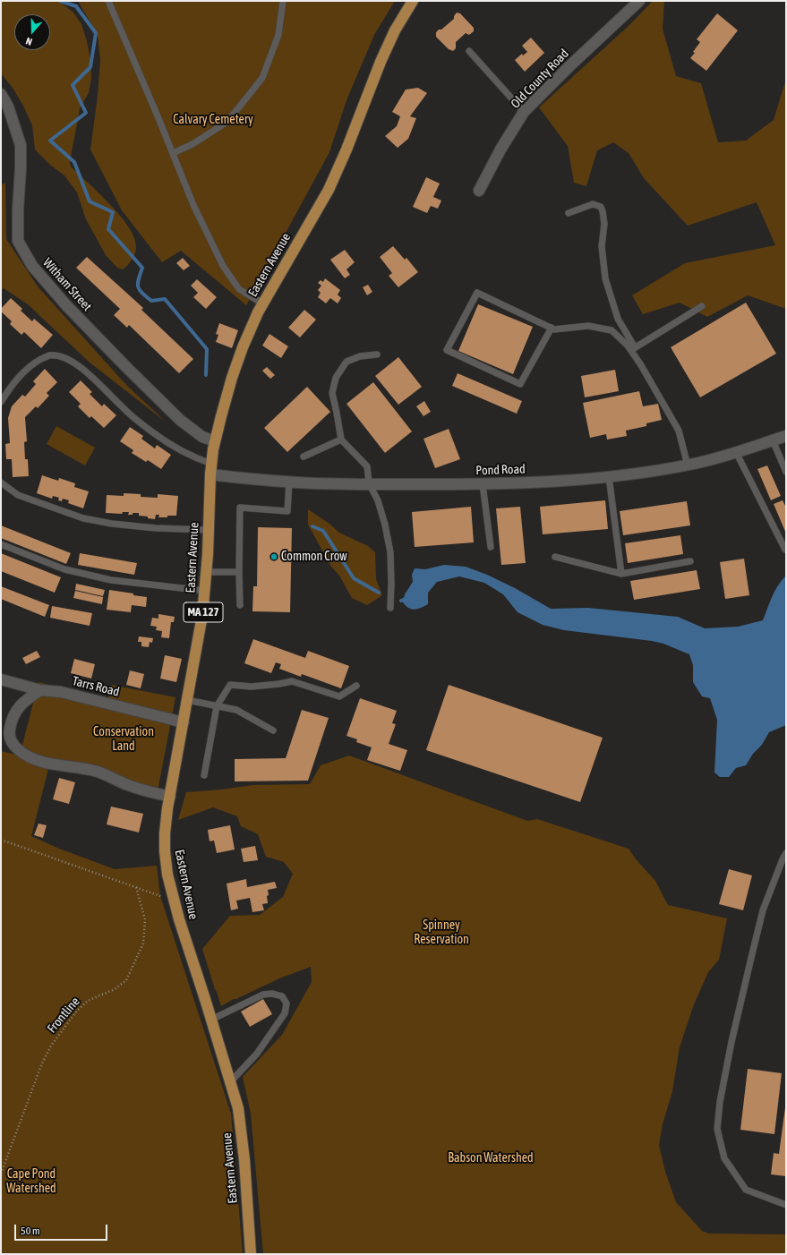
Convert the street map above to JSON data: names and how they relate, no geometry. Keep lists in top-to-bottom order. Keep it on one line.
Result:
{"streets":{"main road":["Eastern Avenue","MA 127"],"street":["Old County Road","Witham Street","Pond Road","Tarrs Road"],"path":["Frontline"]},"crossings":[["Eastern Avenue","Witham Street"],["Eastern Avenue","Pond Road"],["Eastern Avenue","Tarrs Road"]],"parks":["Calvary Cemetery","Conservation Land","Spinney Reservation","Babson Watershed","Cape Pond Watershed"],"places":["Common Crow"],"scale_bar":"50 m","north":"bottom"}
